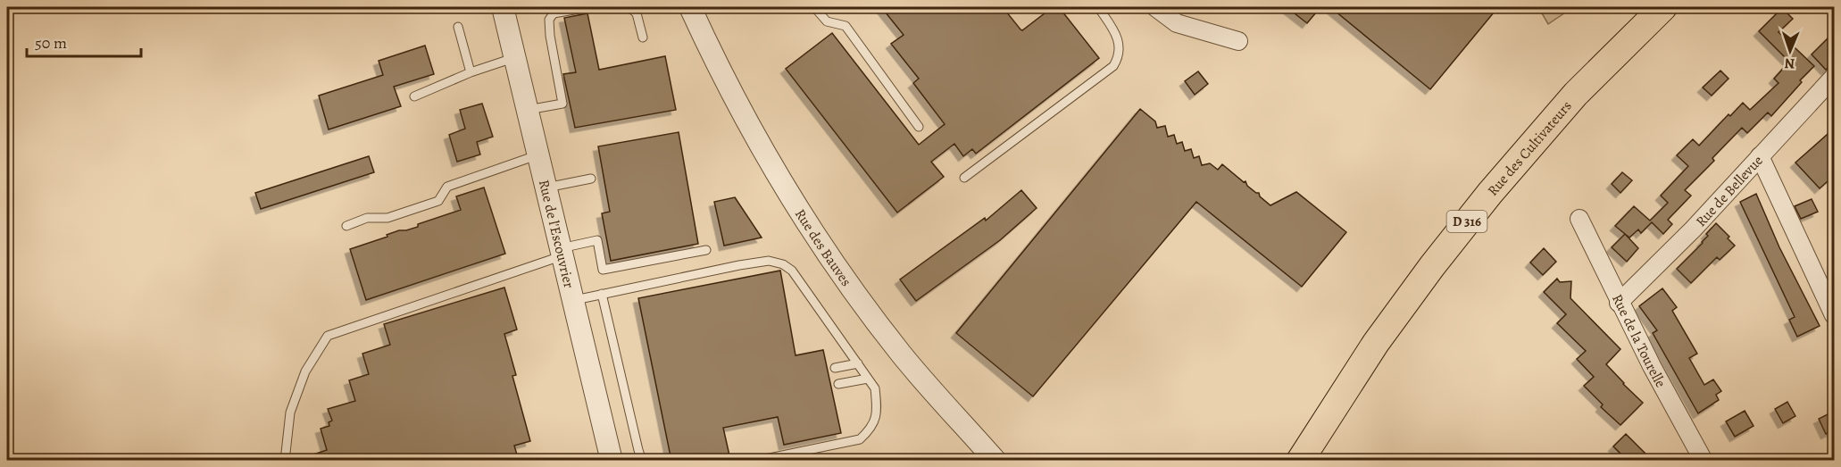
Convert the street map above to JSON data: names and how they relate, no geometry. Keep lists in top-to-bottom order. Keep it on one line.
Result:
{"streets":{"main road":["Rue des Cultivateurs","D 316"],"street":["Rue de Bellevue","Rue de l'Escouvrier","Rue des Bauves","Rue de la Tourelle"]},"crossings":[["Rue de Bellevue","Rue de la Tourelle"]],"scale_bar":"50 m","north":"bottom"}
